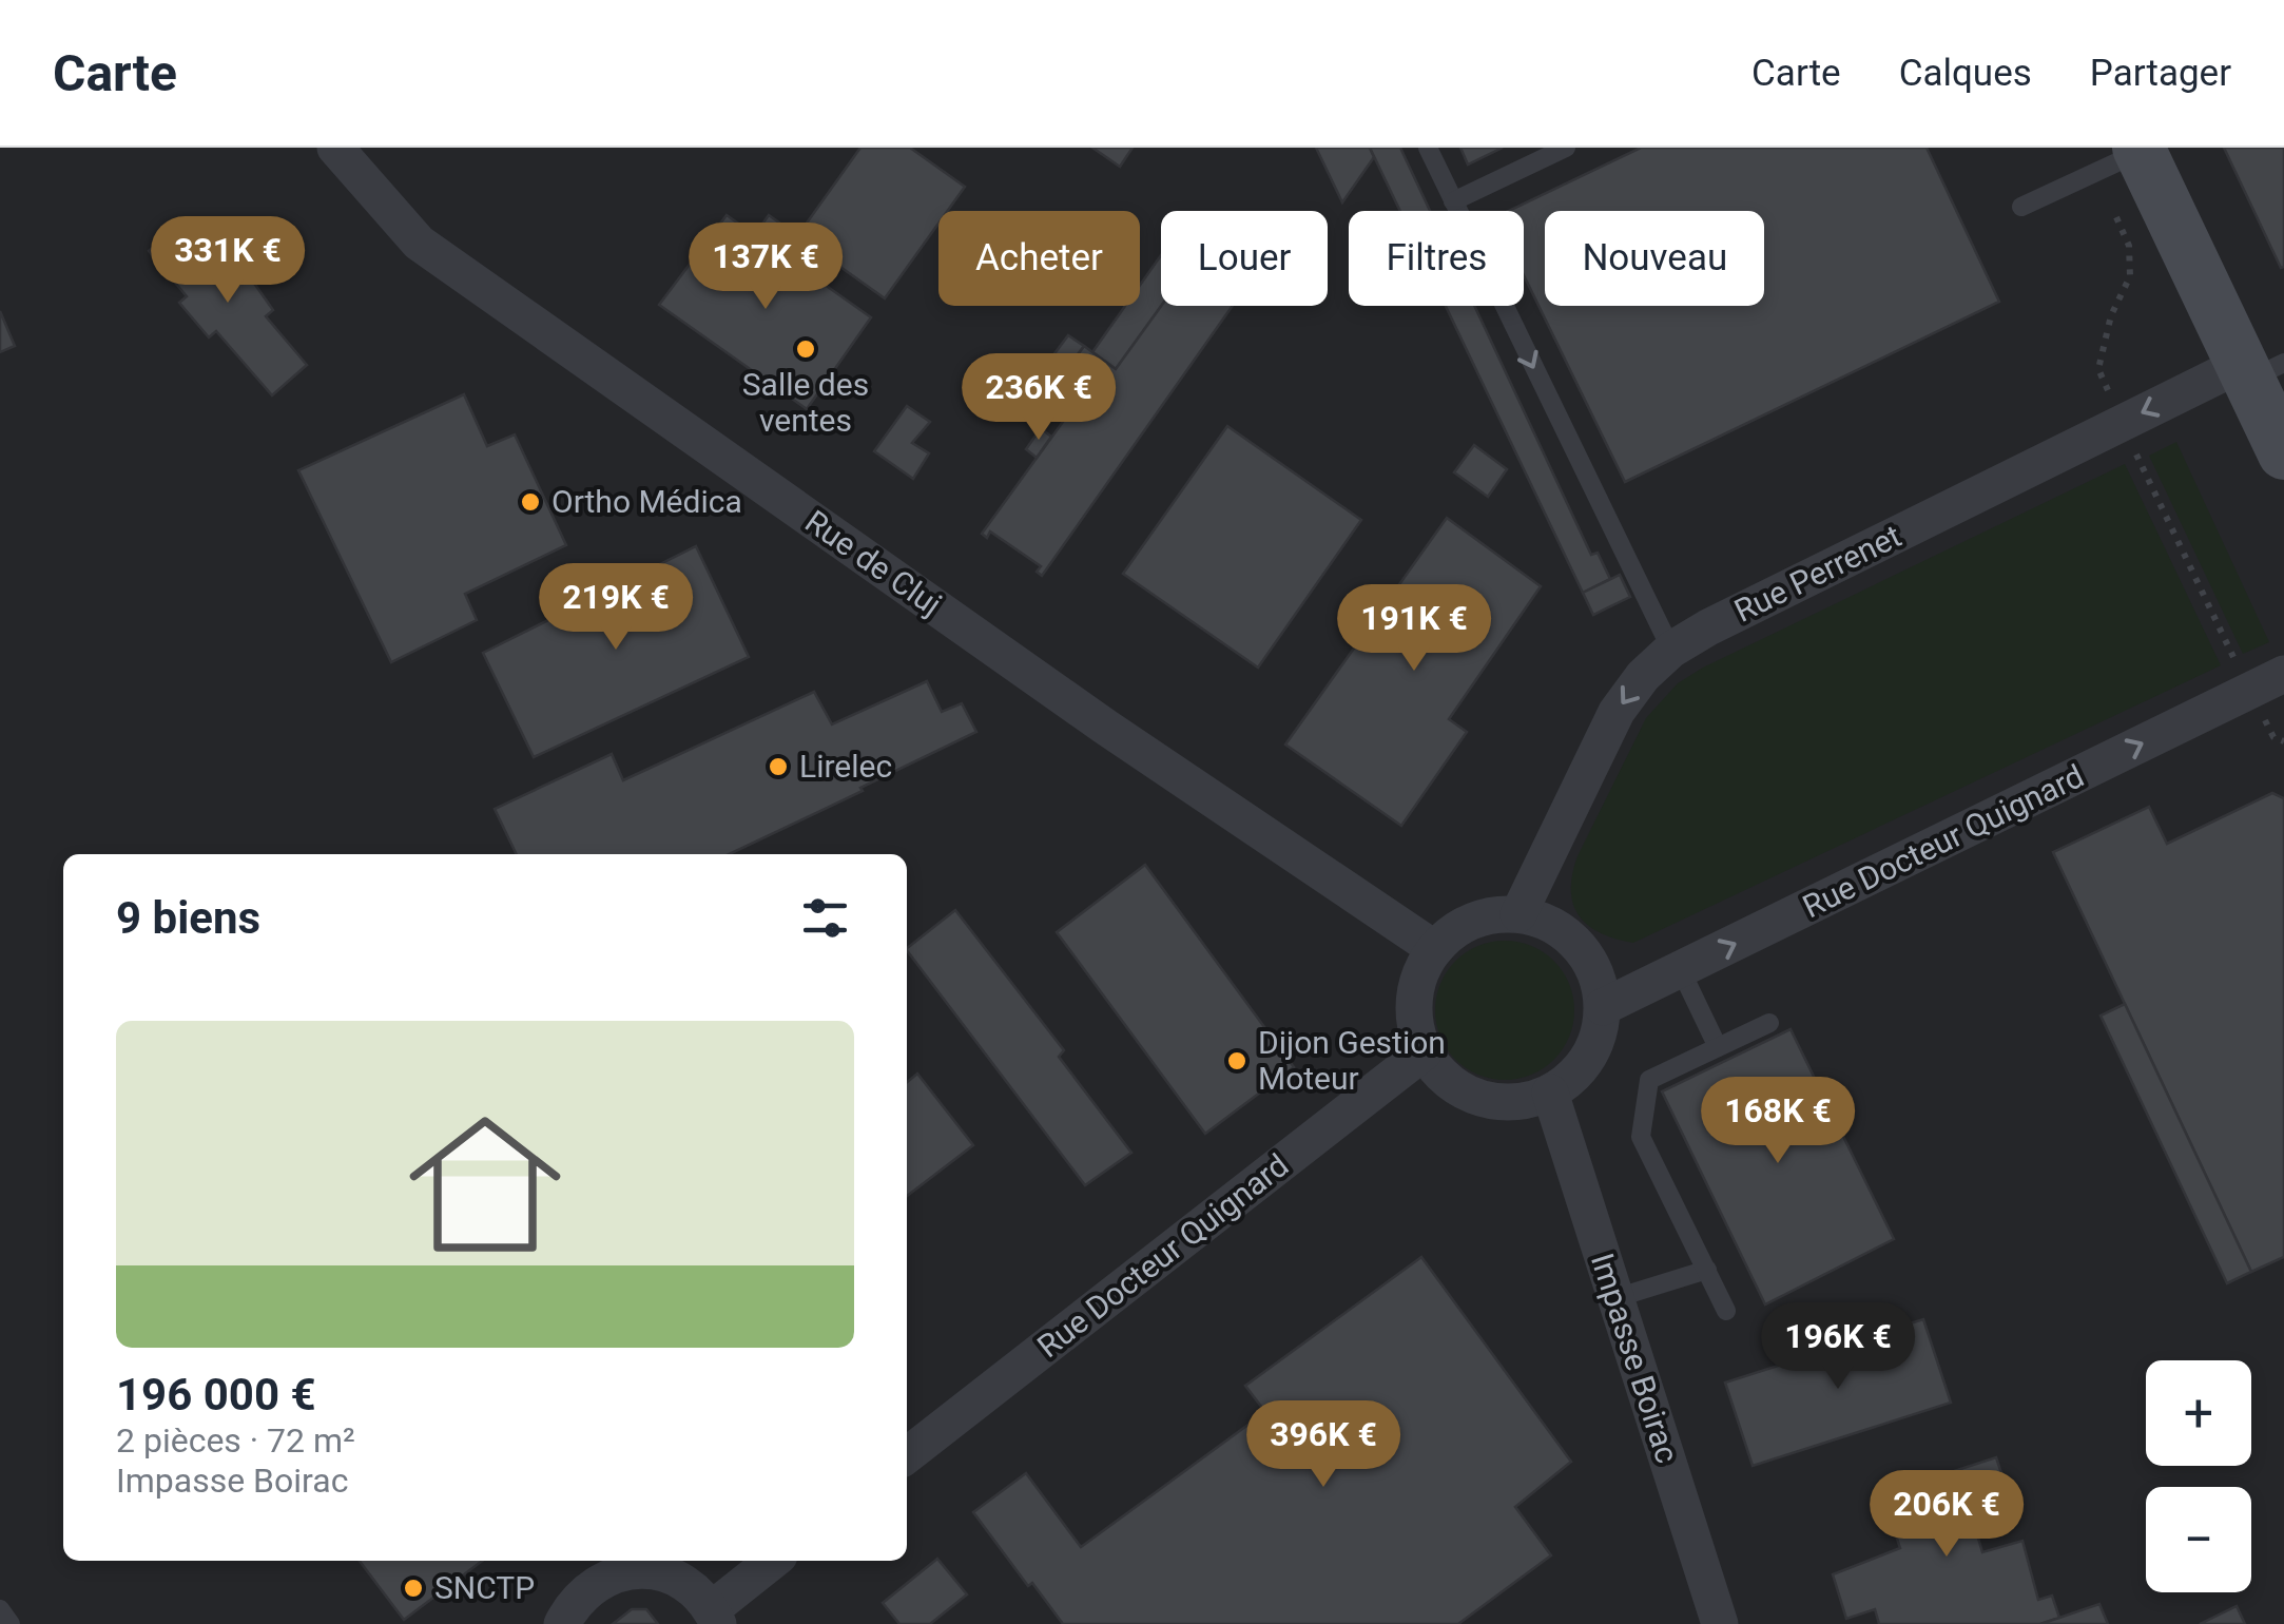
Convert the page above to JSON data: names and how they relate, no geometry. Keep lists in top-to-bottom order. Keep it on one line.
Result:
{"streets":{"street":["Rue de Cluj","Rue Perrenet","Rue Docteur Quignard","Impasse Boirac"]},"crossings":[["Rue de Cluj","Rue Perrenet"],["Rue de Cluj","Rue Docteur Quignard"],["Rue de Cluj","Impasse Boirac"],["Rue Perrenet","Rue Docteur Quignard"],["Rue Perrenet","Impasse Boirac"],["Rue Docteur Quignard","Impasse Boirac"]],"one_way":["Rue Perrenet","Rue Docteur Quignard"],"places":["Salle des ventes","Ortho Médica","Lirelec","Dijon Gestion Moteur","SNCTP"],"page":{"header":"Carte","nav":["Carte","Calques","Partager"],"chip":["Acheter","Louer","Filtres","Nouveau"],"price":["331K €","137K €","236K €","219K €","191K €","168K €","196K €","396K €","206K €"],"heading":"9 biens","list":[{"name":"196 000 €","note":"2 pièces · 72 m² · Impasse Boirac"}],"map_buttons":["+","−"]}}
